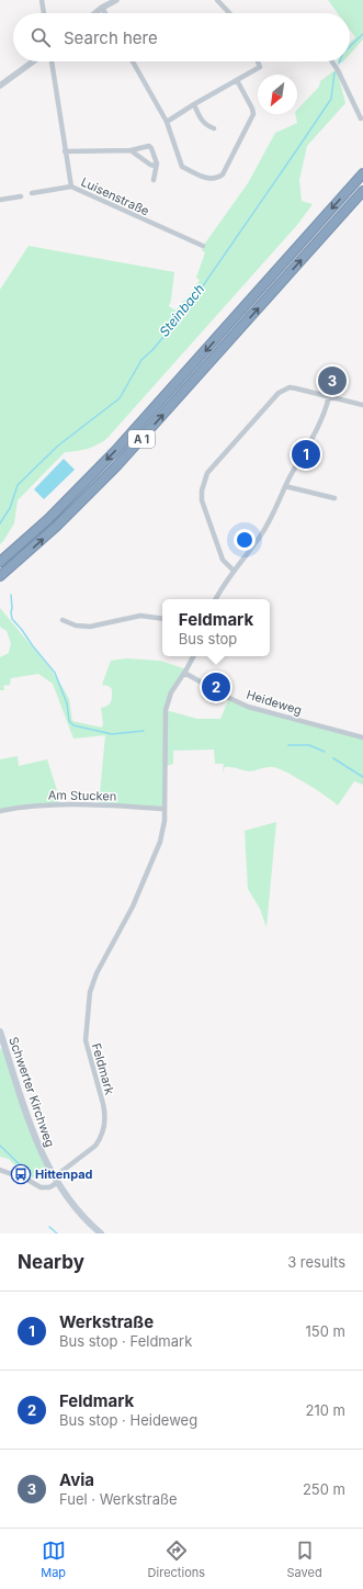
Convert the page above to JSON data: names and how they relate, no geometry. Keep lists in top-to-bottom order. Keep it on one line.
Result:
{"streets":{"highway":["A 1"],"main road":["Schwerter Kirchweg"],"street":["Luisenstraße","Heideweg","Am Stucken","Feldmark"]},"crossings":[["Heideweg","Feldmark"],["Am Stucken","Feldmark"],["Feldmark","Schwerter Kirchweg"]],"water":["Steinbach"],"places":{"bus stop":["Hittenpad"]},"north":"bottom left","page":{"search":"Search here","pins":["3","1","2"],"popup":["Feldmark","Bus stop"],"heading":["Nearby","3 results"],"list":[{"mark":"1","name":"Werkstraße","note":"Bus stop · Feldmark","value":"150 m"},{"mark":"2","name":"Feldmark","note":"Bus stop · Heideweg","value":"210 m"},{"mark":"3","name":"Avia","note":"Fuel · Werkstraße","value":"250 m"}],"nav":["Map","Directions","Saved"]}}
